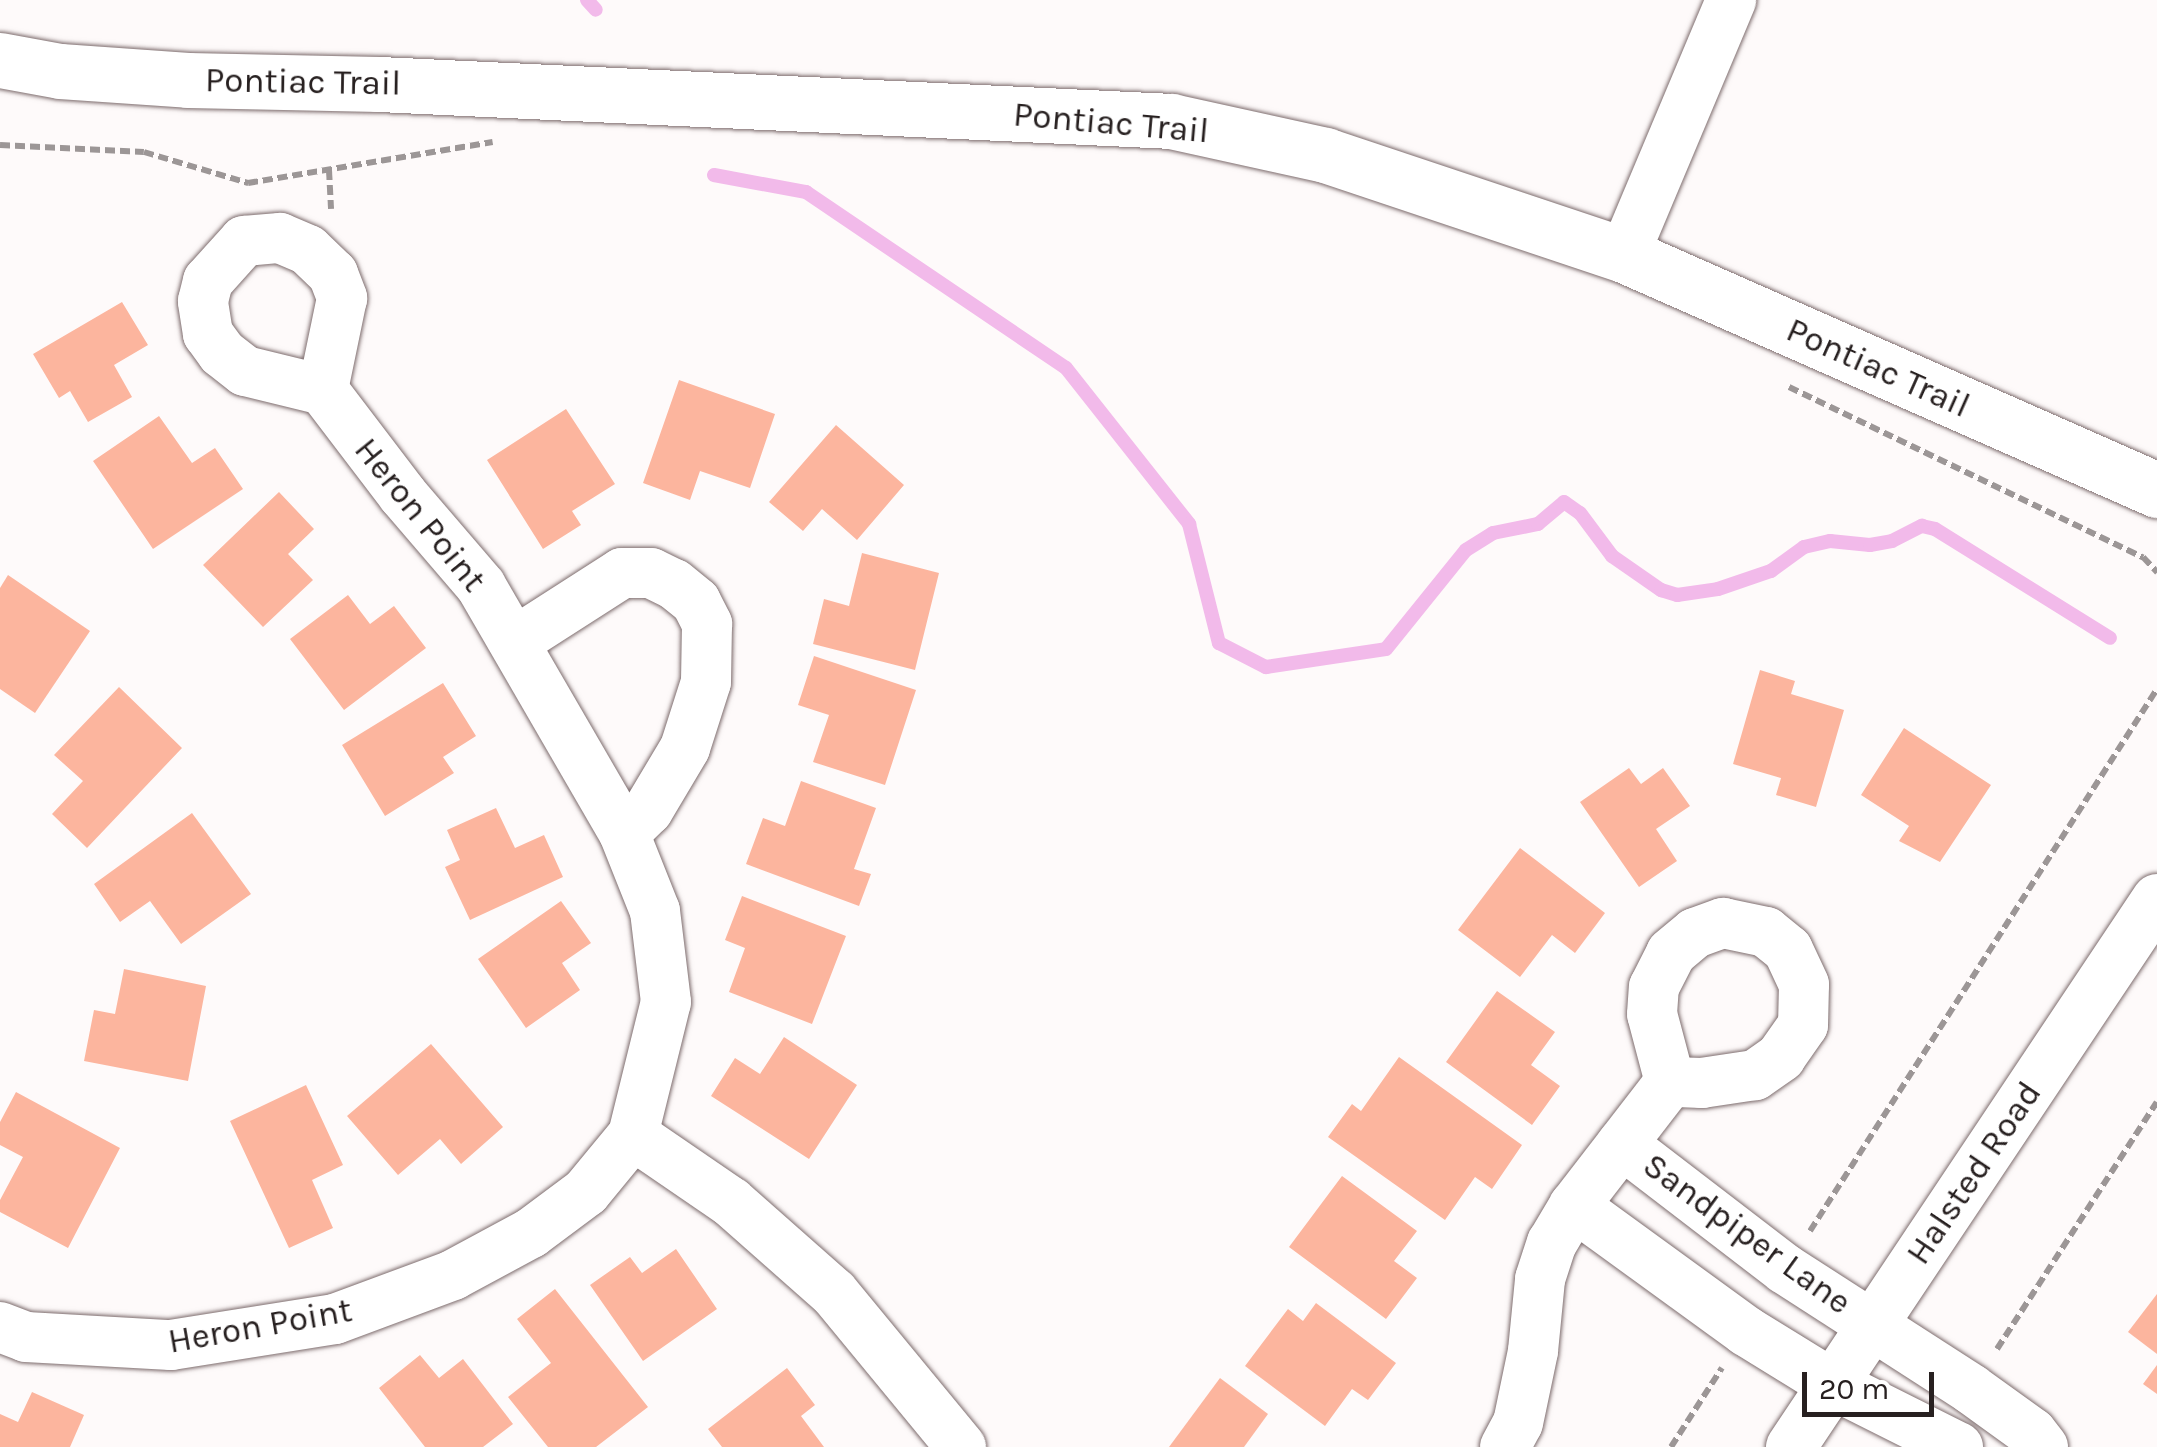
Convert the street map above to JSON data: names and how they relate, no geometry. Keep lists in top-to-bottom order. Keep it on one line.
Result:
{"streets":{"main road":["Pontiac Trail"],"street":["Heron Point","Halsted Road","Sandpiper Lane"]},"crossings":[["Halsted Road","Sandpiper Lane"]],"scale_bar":"20 m"}
